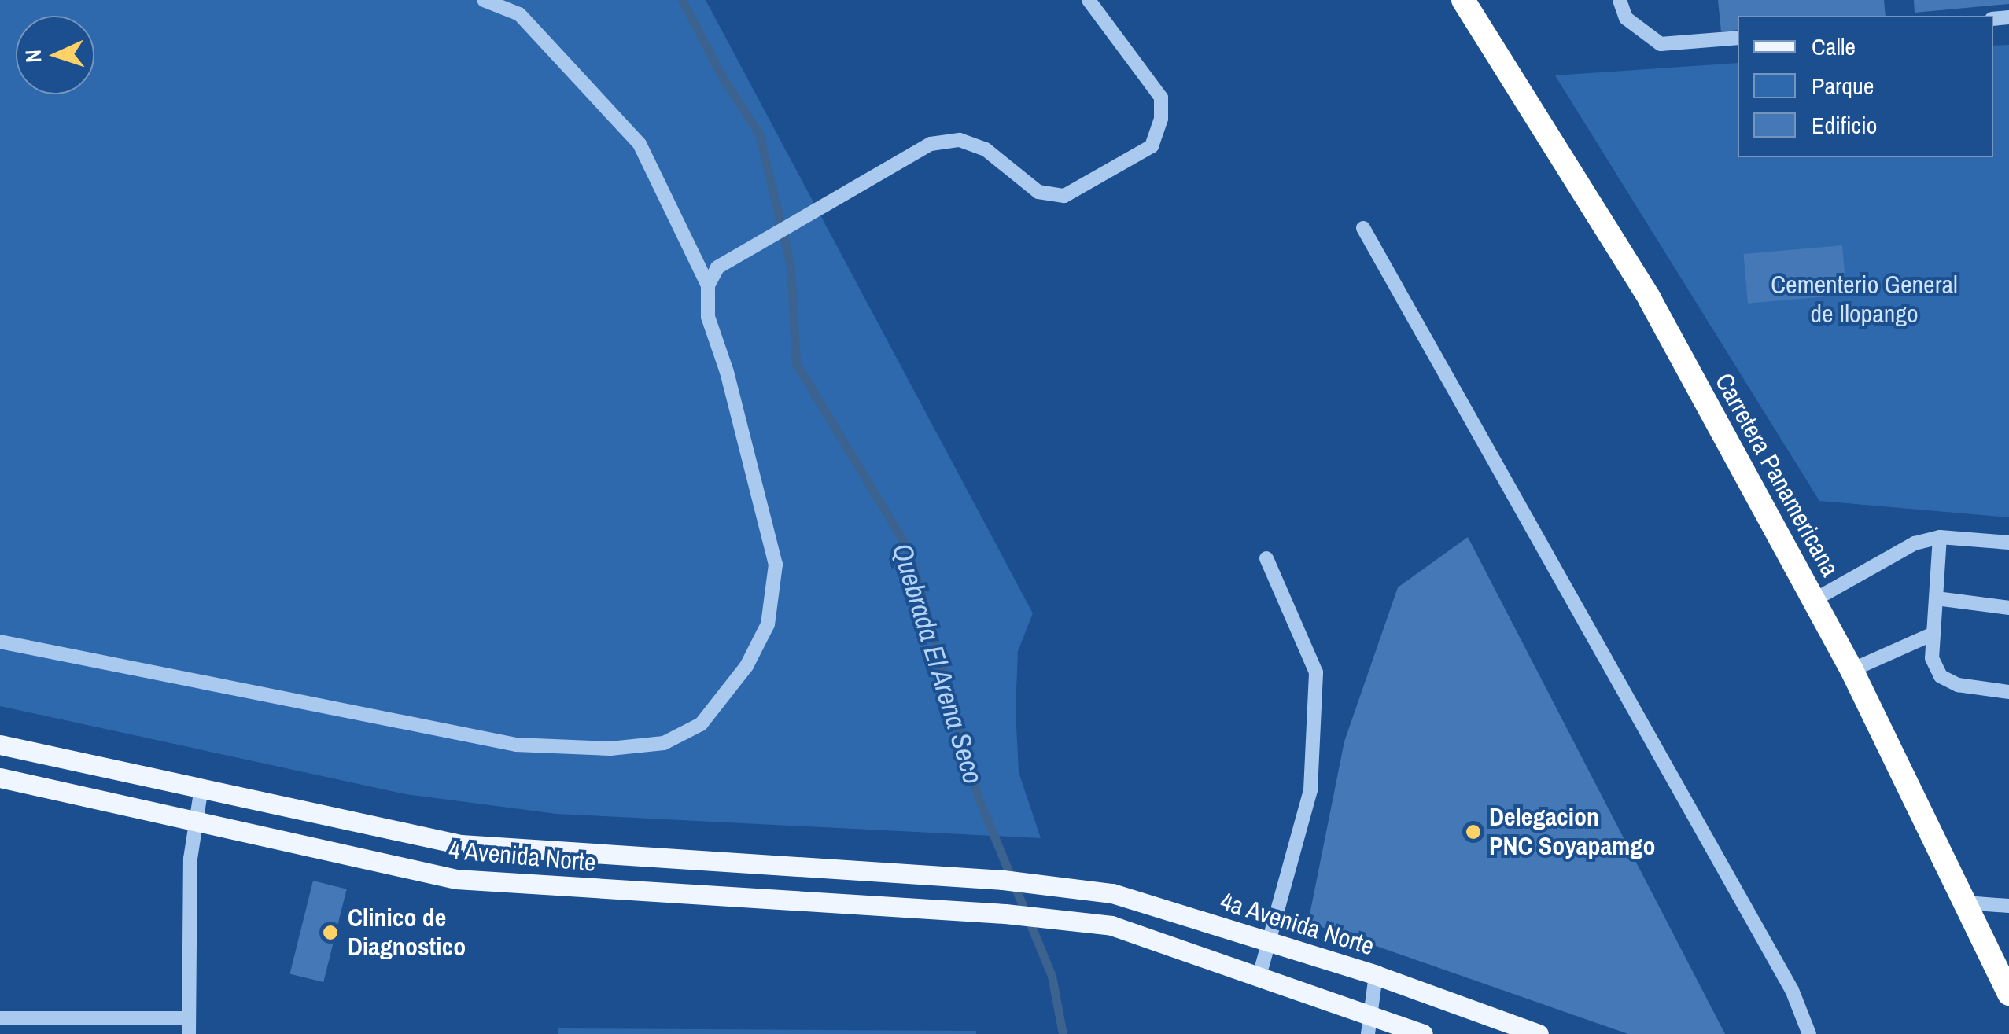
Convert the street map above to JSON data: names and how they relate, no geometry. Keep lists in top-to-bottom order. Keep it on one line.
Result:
{"streets":{"highway":["Carretera Panamericana"],"main road":["4 Avenida Norte","4a Avenida Norte"]},"crossings":[["4 Avenida Norte","4a Avenida Norte"]],"water":["Quebrada El Arena Seco"],"parks":["Cementerio General de Ilopango"],"places":["Delegacion PNC Soyapamgo","Clinico de Diagnostico"],"legend":["Calle","Parque","Edificio"],"north":"left"}
